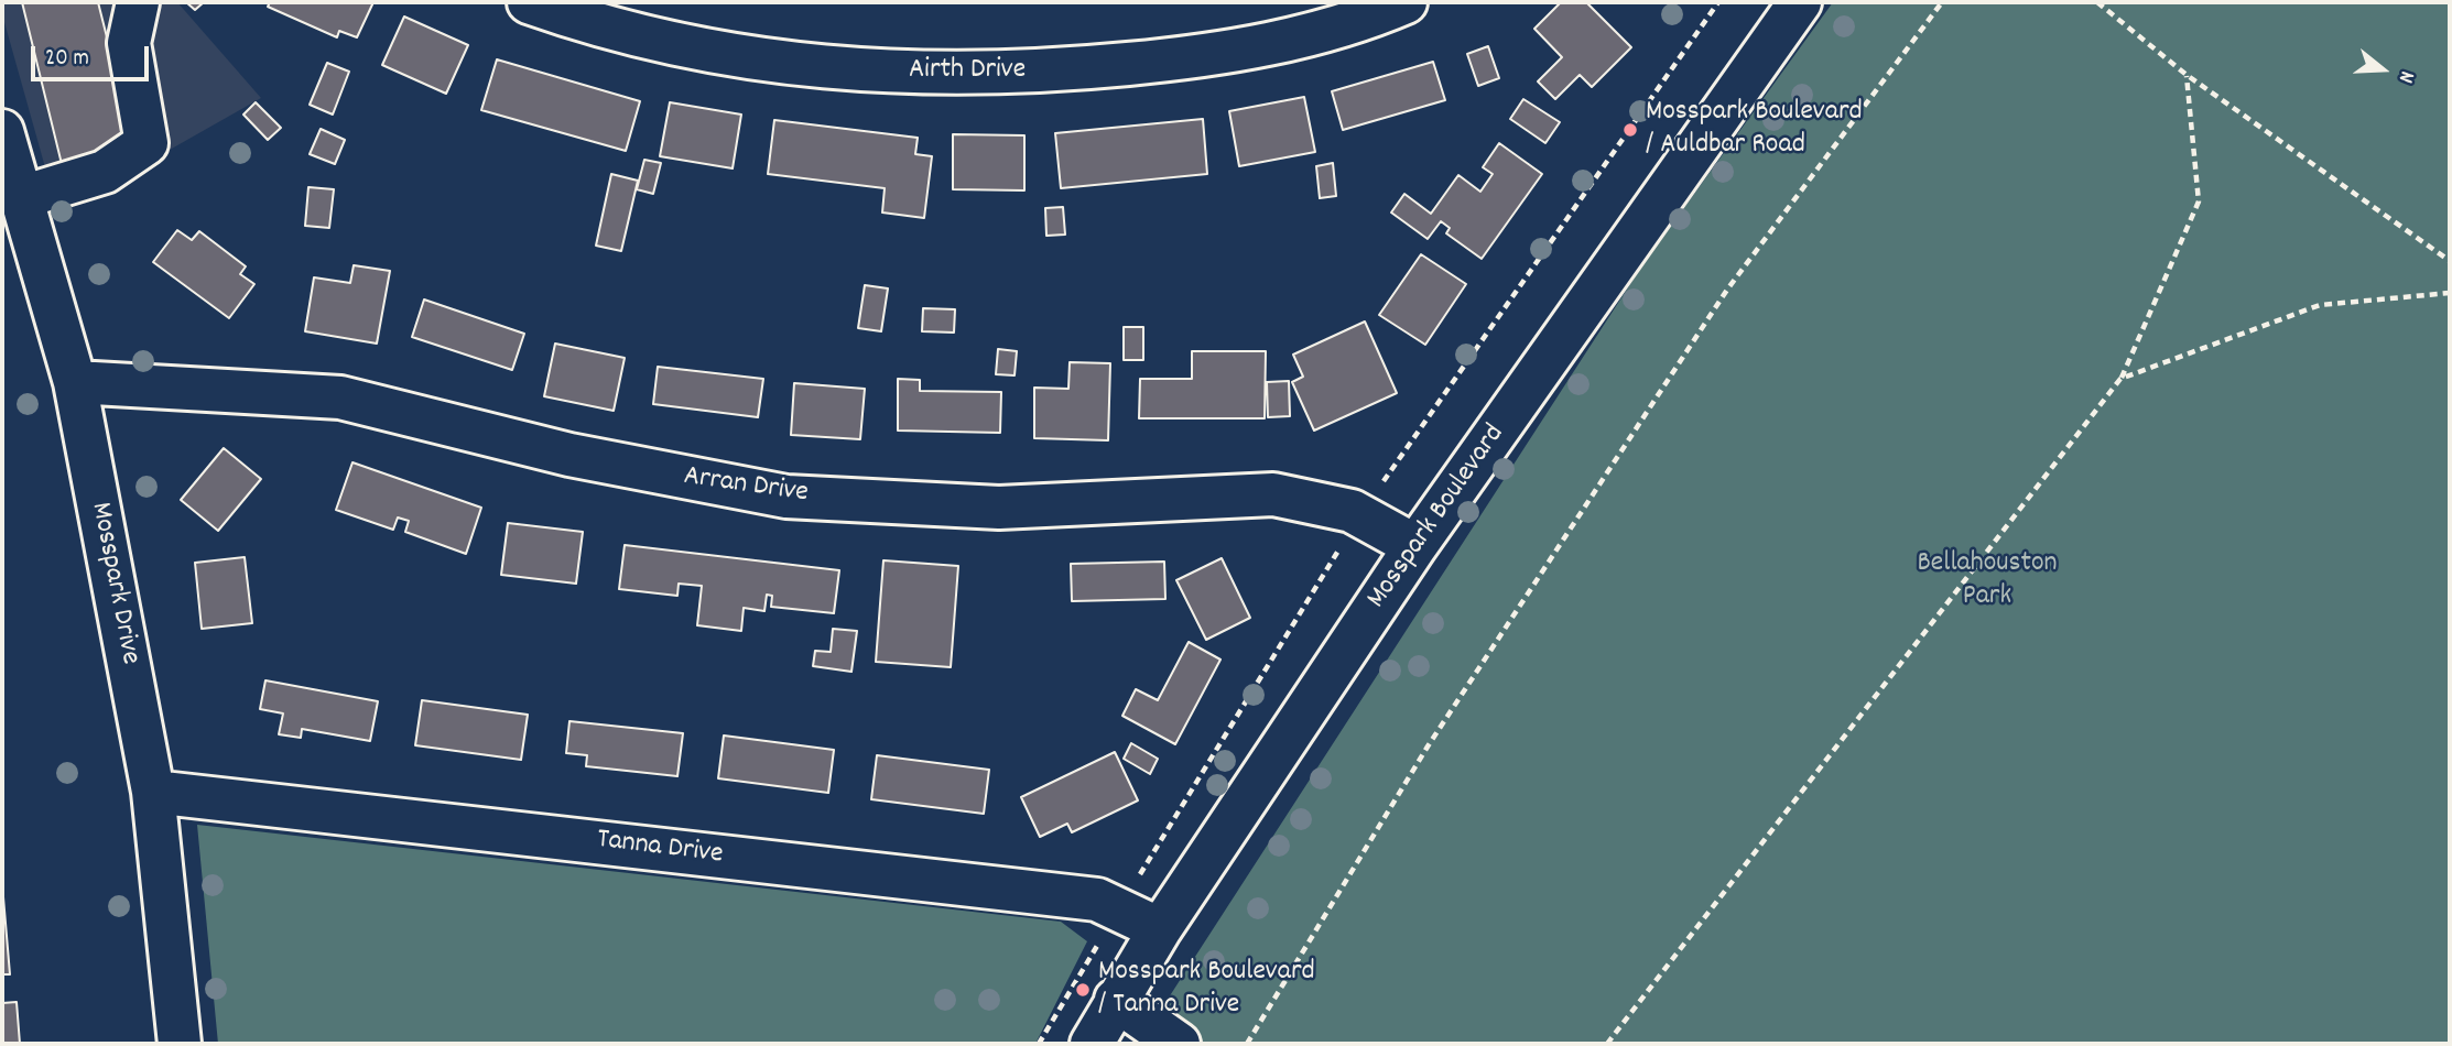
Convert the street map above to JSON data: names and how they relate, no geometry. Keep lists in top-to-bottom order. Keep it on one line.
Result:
{"streets":{"street":["Airth Drive","Arran Drive","Mosspark Boulevard","Mosspark Drive","Tanna Drive"]},"crossings":[["Arran Drive","Mosspark Boulevard"],["Arran Drive","Mosspark Drive"],["Mosspark Boulevard","Tanna Drive"],["Mosspark Drive","Tanna Drive"]],"parks":["Bellahouston Park"],"places":["Mosspark Boulevard / Auldbar Road","Mosspark Boulevard / Tanna Drive"],"scale_bar":"20 m","north":"right"}
